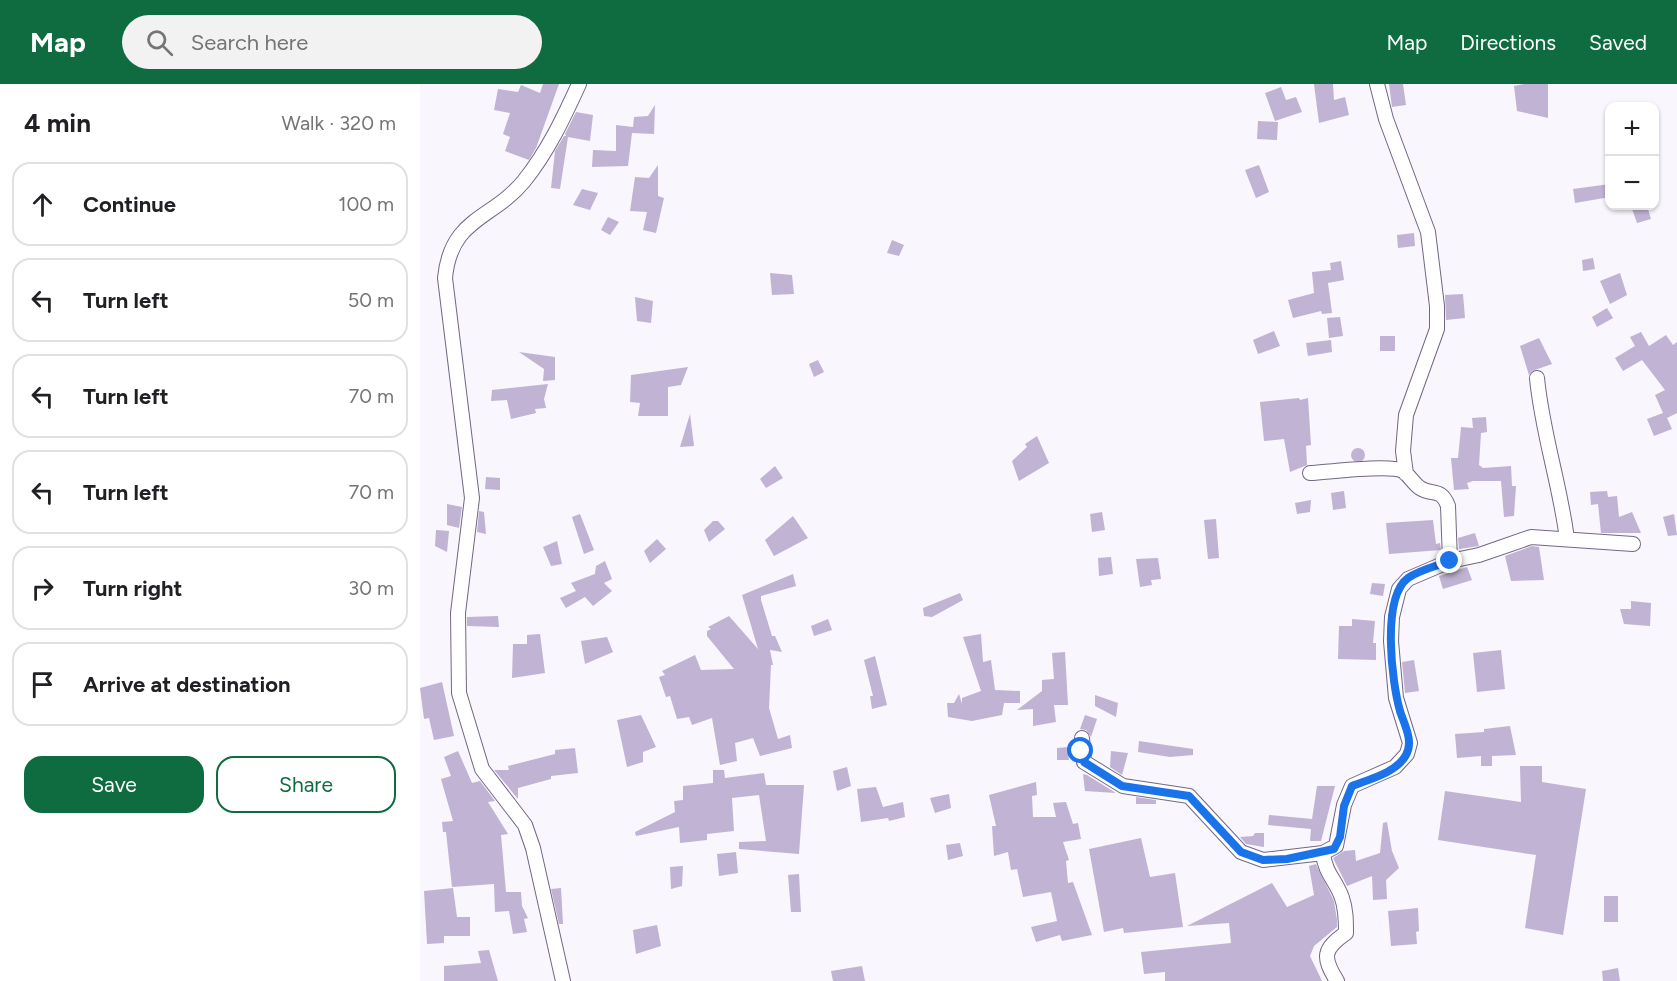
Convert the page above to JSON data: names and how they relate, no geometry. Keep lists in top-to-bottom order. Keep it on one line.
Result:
{"page":{"header":"Map","search":"Search here","nav":["Map","Directions","Saved"],"heading":["4 min","Walk · 320 m"],"map_buttons":["+","−"],"list":[["Continue","100 m"],["Turn left","50 m"],["Turn left","70 m"],["Turn left","70 m"],["Turn right","30 m"],"Arrive at destination"],"buttons":["Save","Share"]}}
